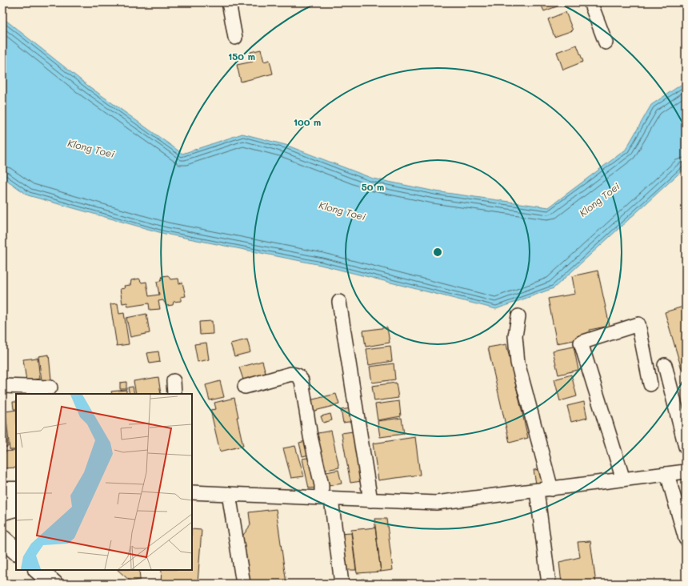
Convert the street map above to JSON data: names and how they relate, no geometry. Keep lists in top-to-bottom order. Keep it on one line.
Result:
{"water":["Klong Toei"],"rings":["150 m","100 m","50 m"]}
